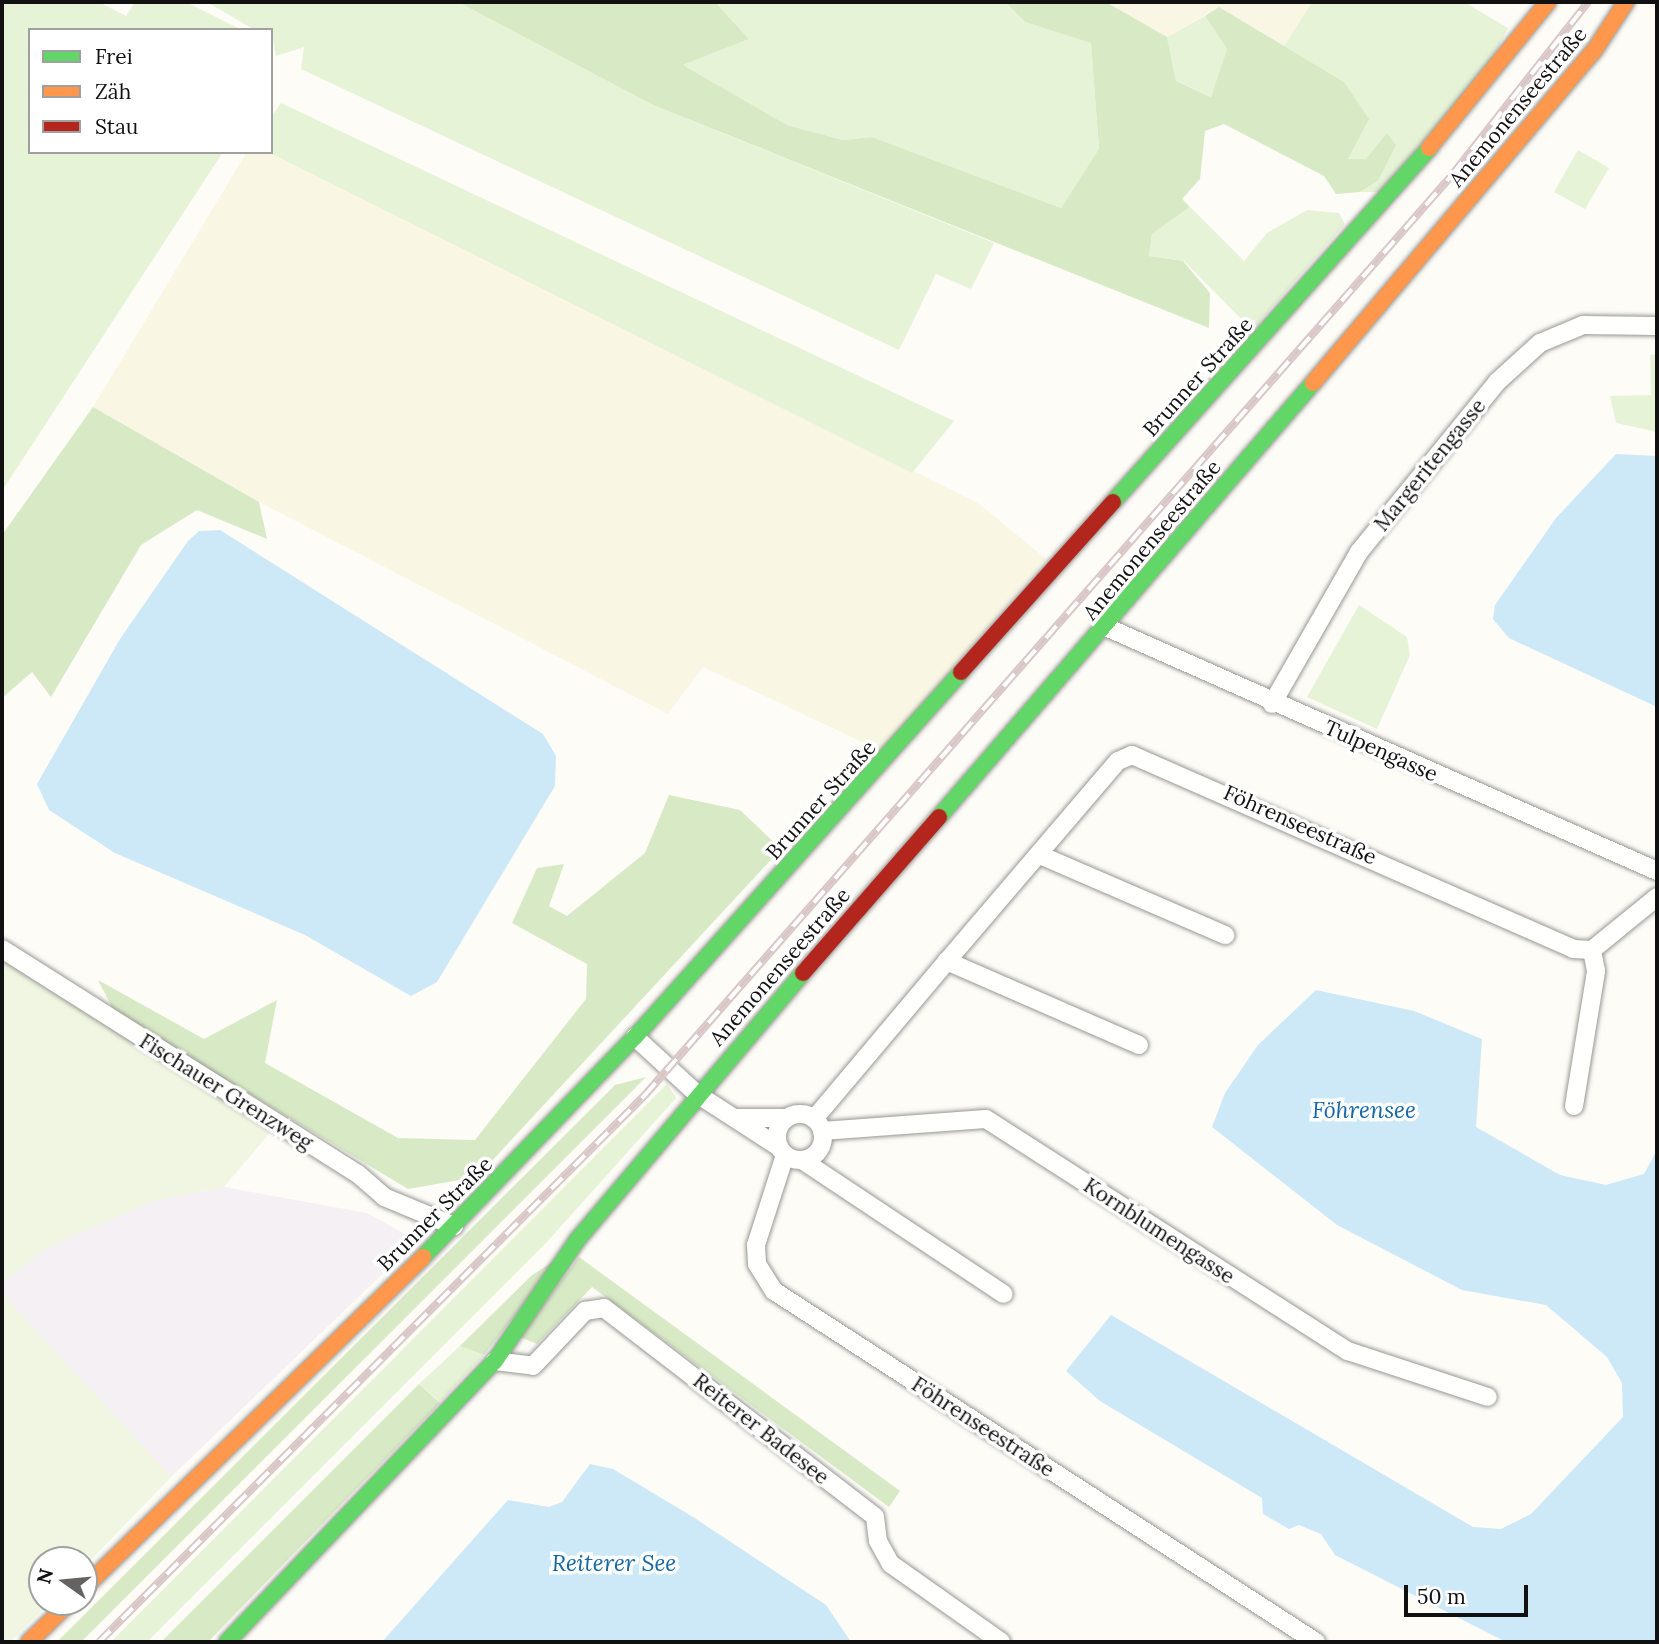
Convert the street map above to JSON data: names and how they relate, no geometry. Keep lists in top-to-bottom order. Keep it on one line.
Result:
{"streets":{"main road":["Anemonenseestraße","Brunner Straße"],"street":["Margeritengasse","Tulpengasse","Föhrenseestraße","Fischauer Grenzweg","Kornblumengasse","Reiterer Badesee"]},"crossings":[["Anemonenseestraße","Tulpengasse"],["Brunner Straße","Fischauer Grenzweg"],["Margeritengasse","Tulpengasse"],["Föhrenseestraße","Kornblumengasse"]],"water":["Föhrensee","Reiterer See"],"legend":["Frei","Zäh","Stau"],"scale_bar":"50 m","north":"left"}
